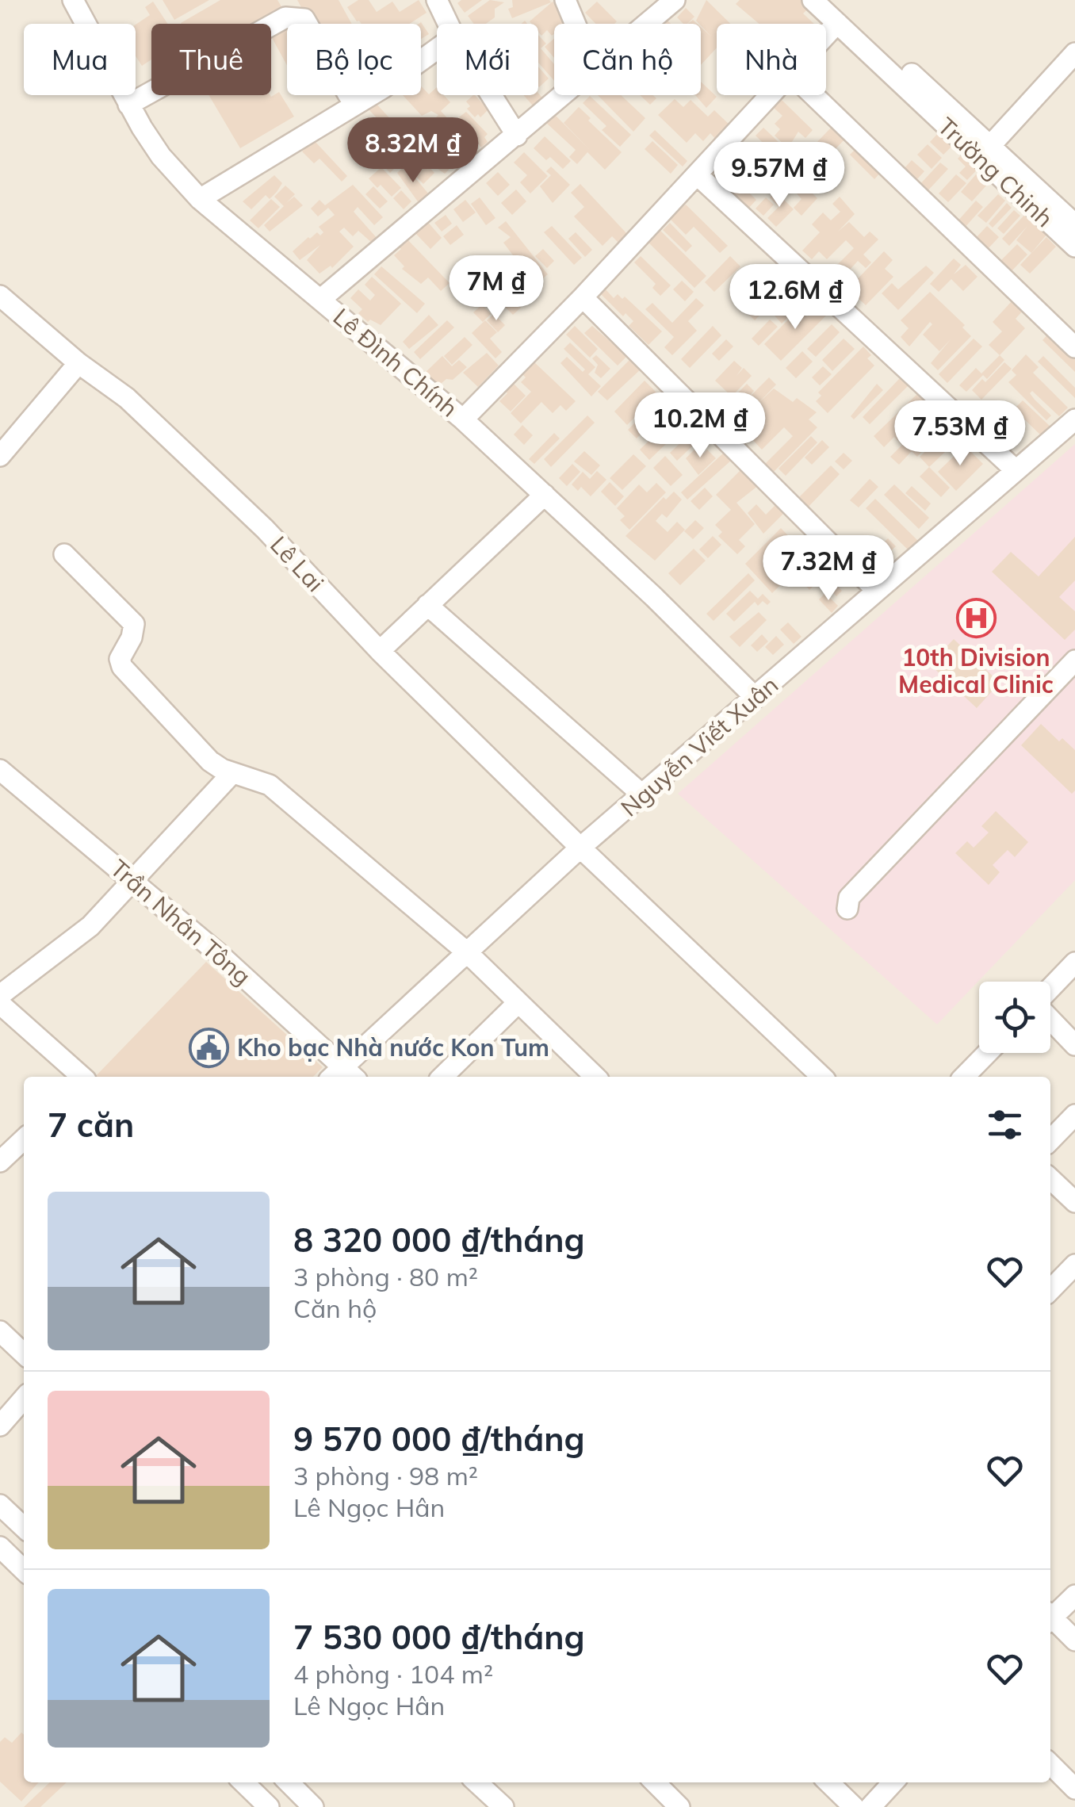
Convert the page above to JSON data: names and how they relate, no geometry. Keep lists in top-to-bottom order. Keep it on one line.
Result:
{"streets":{"street":["Trường Chinh","Lê Đình Chính","Lê Lai","Nguyễn Viết Xuân","Trần Nhân Tông"]},"crossings":[["Lê Đình Chính","Nguyễn Viết Xuân"],["Lê Lai","Nguyễn Viết Xuân"],["Nguyễn Viết Xuân","Trần Nhân Tông"]],"places":{"hospital":["10th Division Medical Clinic"],"public building":["Kho bạc Nhà nước Kon Tum"]},"page":{"chip":["Mua","Thuê","Bộ lọc","Mới","Căn hộ","Nhà"],"price":["8.32M ₫","9.57M ₫","7M ₫","12.6M ₫","10.2M ₫","7.53M ₫","7.32M ₫"],"heading":"7 căn","list":[{"name":"8 320 000 ₫/tháng","note":"3 phòng · 80 m² · Căn hộ"},{"name":"9 570 000 ₫/tháng","note":"3 phòng · 98 m² · Lê Ngọc Hân"},{"name":"7 530 000 ₫/tháng","note":"4 phòng · 104 m² · Lê Ngọc Hân"}]}}
